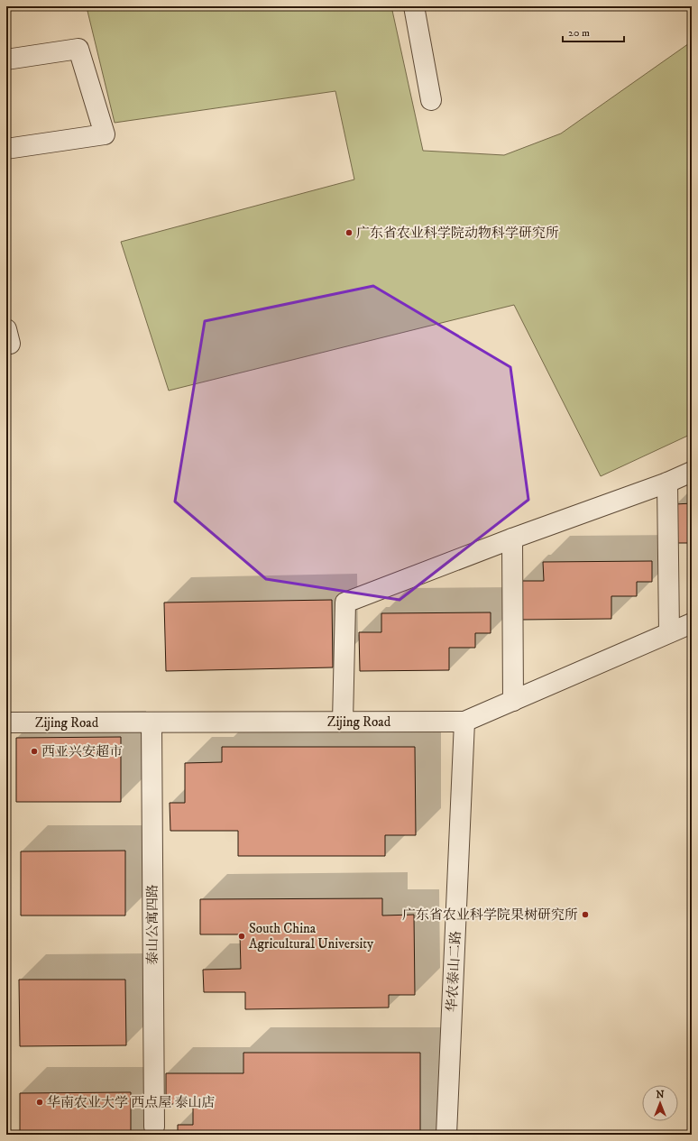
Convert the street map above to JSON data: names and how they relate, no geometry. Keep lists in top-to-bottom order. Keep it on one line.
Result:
{"streets":{"lane":["Zijing Road","泰山公寓四路","华农泰山二路"]},"crossings":[["Zijing Road","泰山公寓四路"],["Zijing Road","华农泰山二路"]],"places":["广东省农业科学院动物科学研究所","西亚兴安超市","广东省农业科学院果树研究所","South China Agricultural University","华南农业大学 西点屋 泰山店"],"scale_bar":"20 m","north":"top"}
